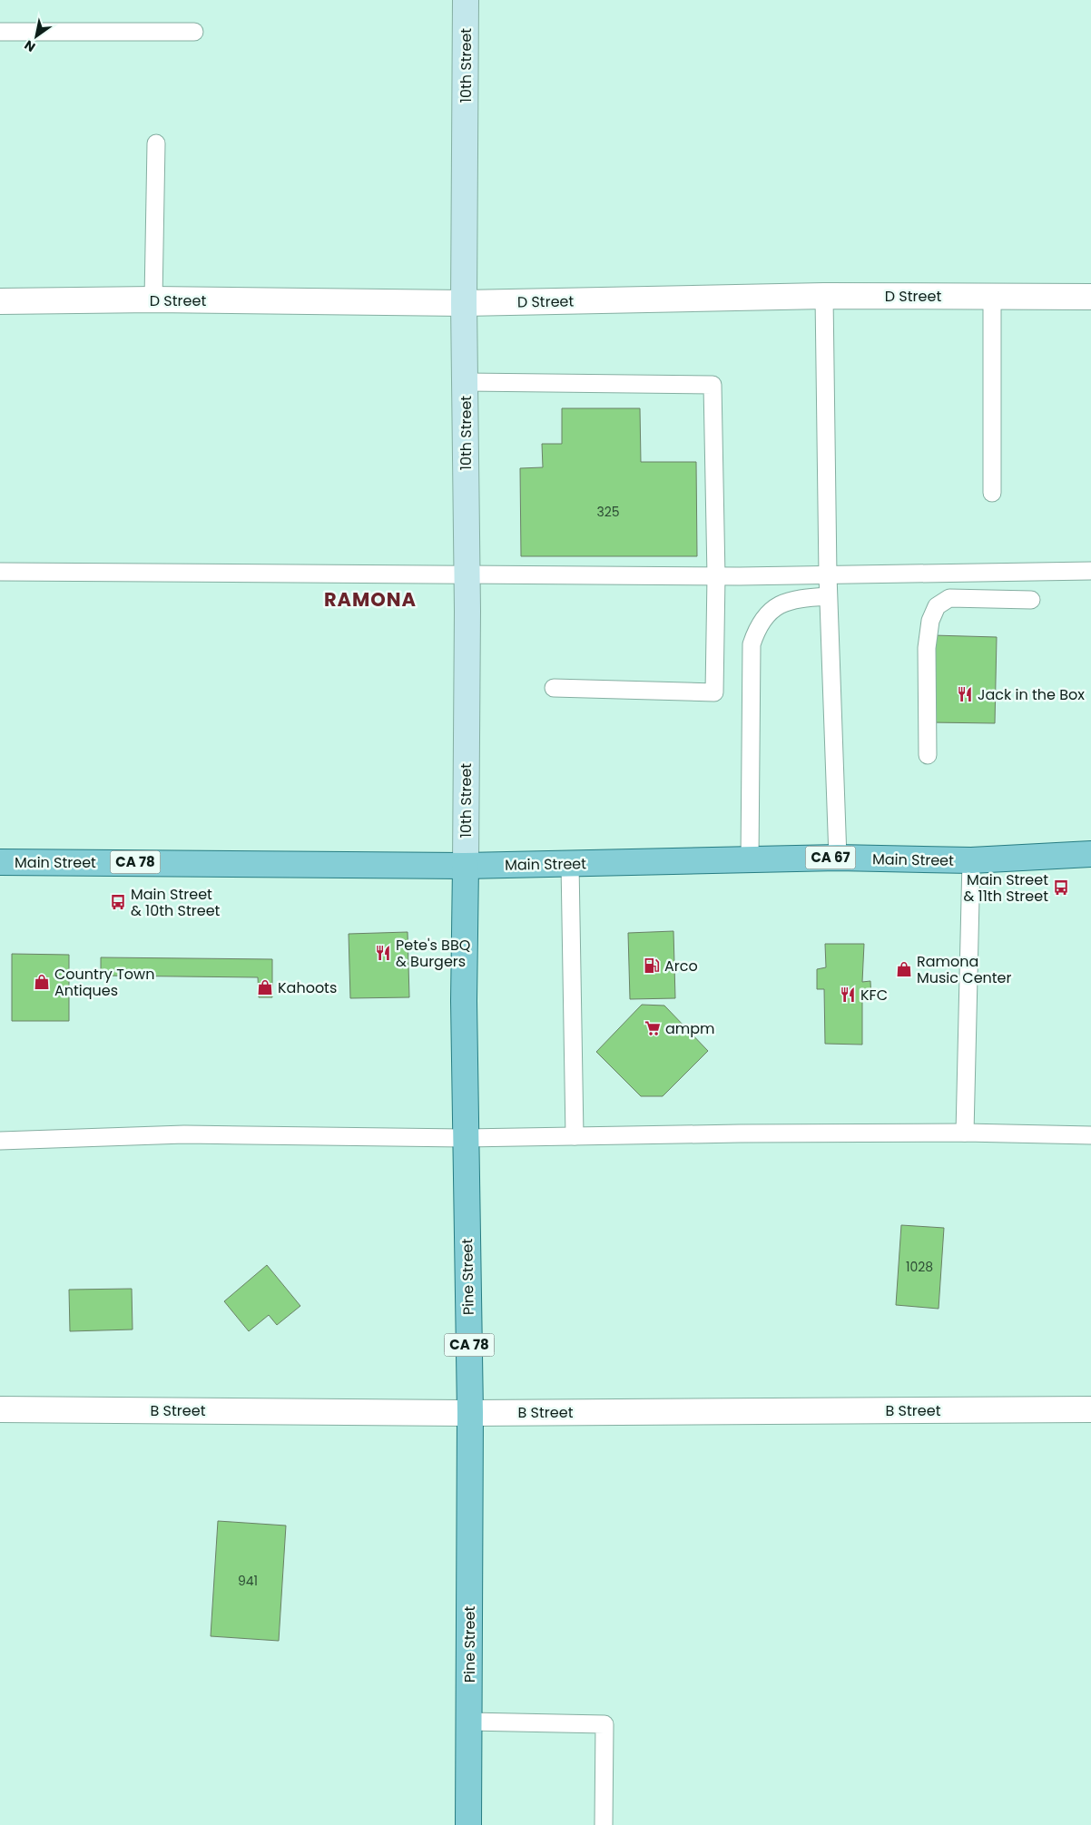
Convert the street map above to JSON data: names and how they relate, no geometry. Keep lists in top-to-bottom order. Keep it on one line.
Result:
{"streets":{"main road":["10th Street","CA 67","Main Street","CA 78","Pine Street"],"street":["D Street","B Street"]},"crossings":[["10th Street","D Street"],["10th Street","Main Street"],["10th Street","Pine Street"],["Main Street","Pine Street"],["Pine Street","B Street"]],"districts":["RAMONA"],"places":{"restaurant":["Jack in the Box","Pete's BBQ & Burgers","KFC"],"bus stop":["Main Street & 11th Street","Main Street & 10th Street"],"fuel station":["Arco"],"shop":["Ramona Music Center","Country Town Antiques","Kahoots"],"supermarket":["ampm"]},"house_numbers":["325","1028","941"],"north":"bottom left"}
